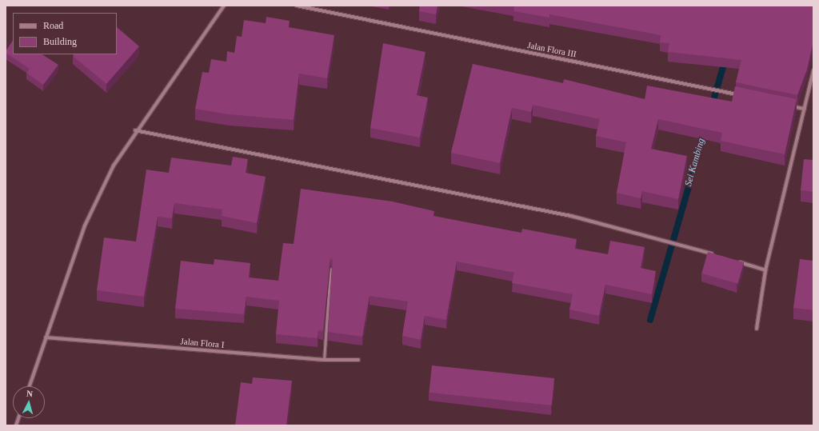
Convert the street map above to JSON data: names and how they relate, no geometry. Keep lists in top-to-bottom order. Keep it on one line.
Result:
{"streets":{"street":["Jalan Flora III","Jalan Flora I"]},"water":["Sei Kambing"],"legend":["Road","Building"],"north":"top"}
